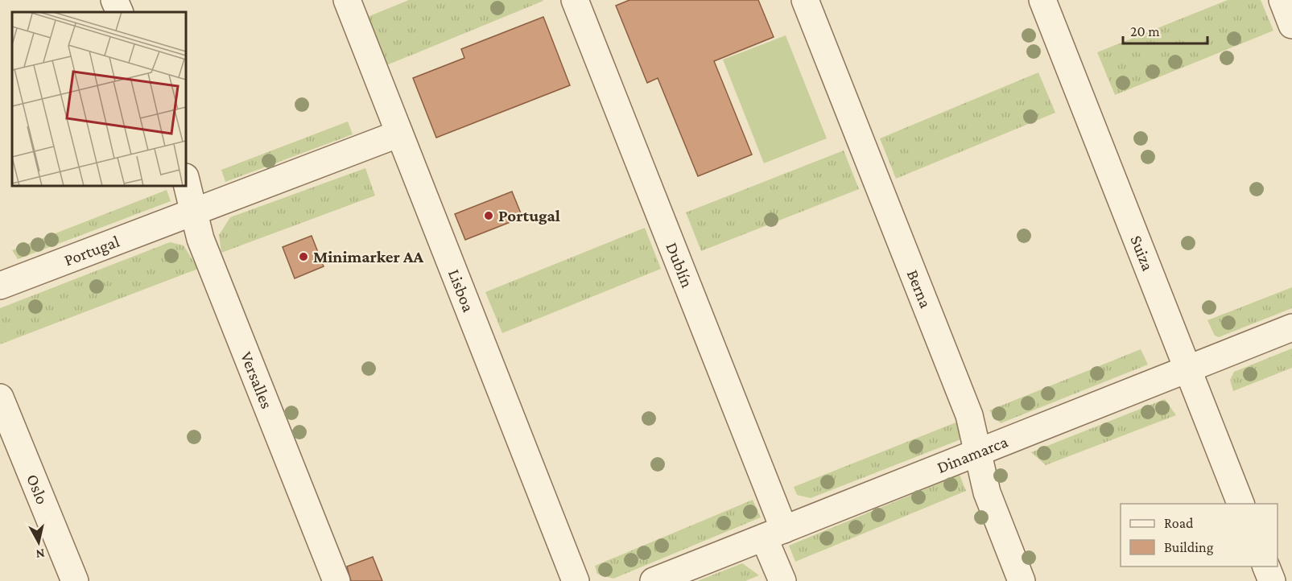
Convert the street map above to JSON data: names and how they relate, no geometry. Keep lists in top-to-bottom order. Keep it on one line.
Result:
{"streets":{"street":["Portugal","Suiza","Dublín","Berna","Lisboa","Versalles","Dinamarca","Oslo"]},"crossings":[["Portugal","Lisboa"],["Portugal","Versalles"],["Suiza","Dinamarca"],["Dublín","Dinamarca"],["Berna","Dinamarca"]],"places":["Portugal","Minimarker AA"],"legend":["Road","Building"],"scale_bar":"20 m","north":"bottom"}
